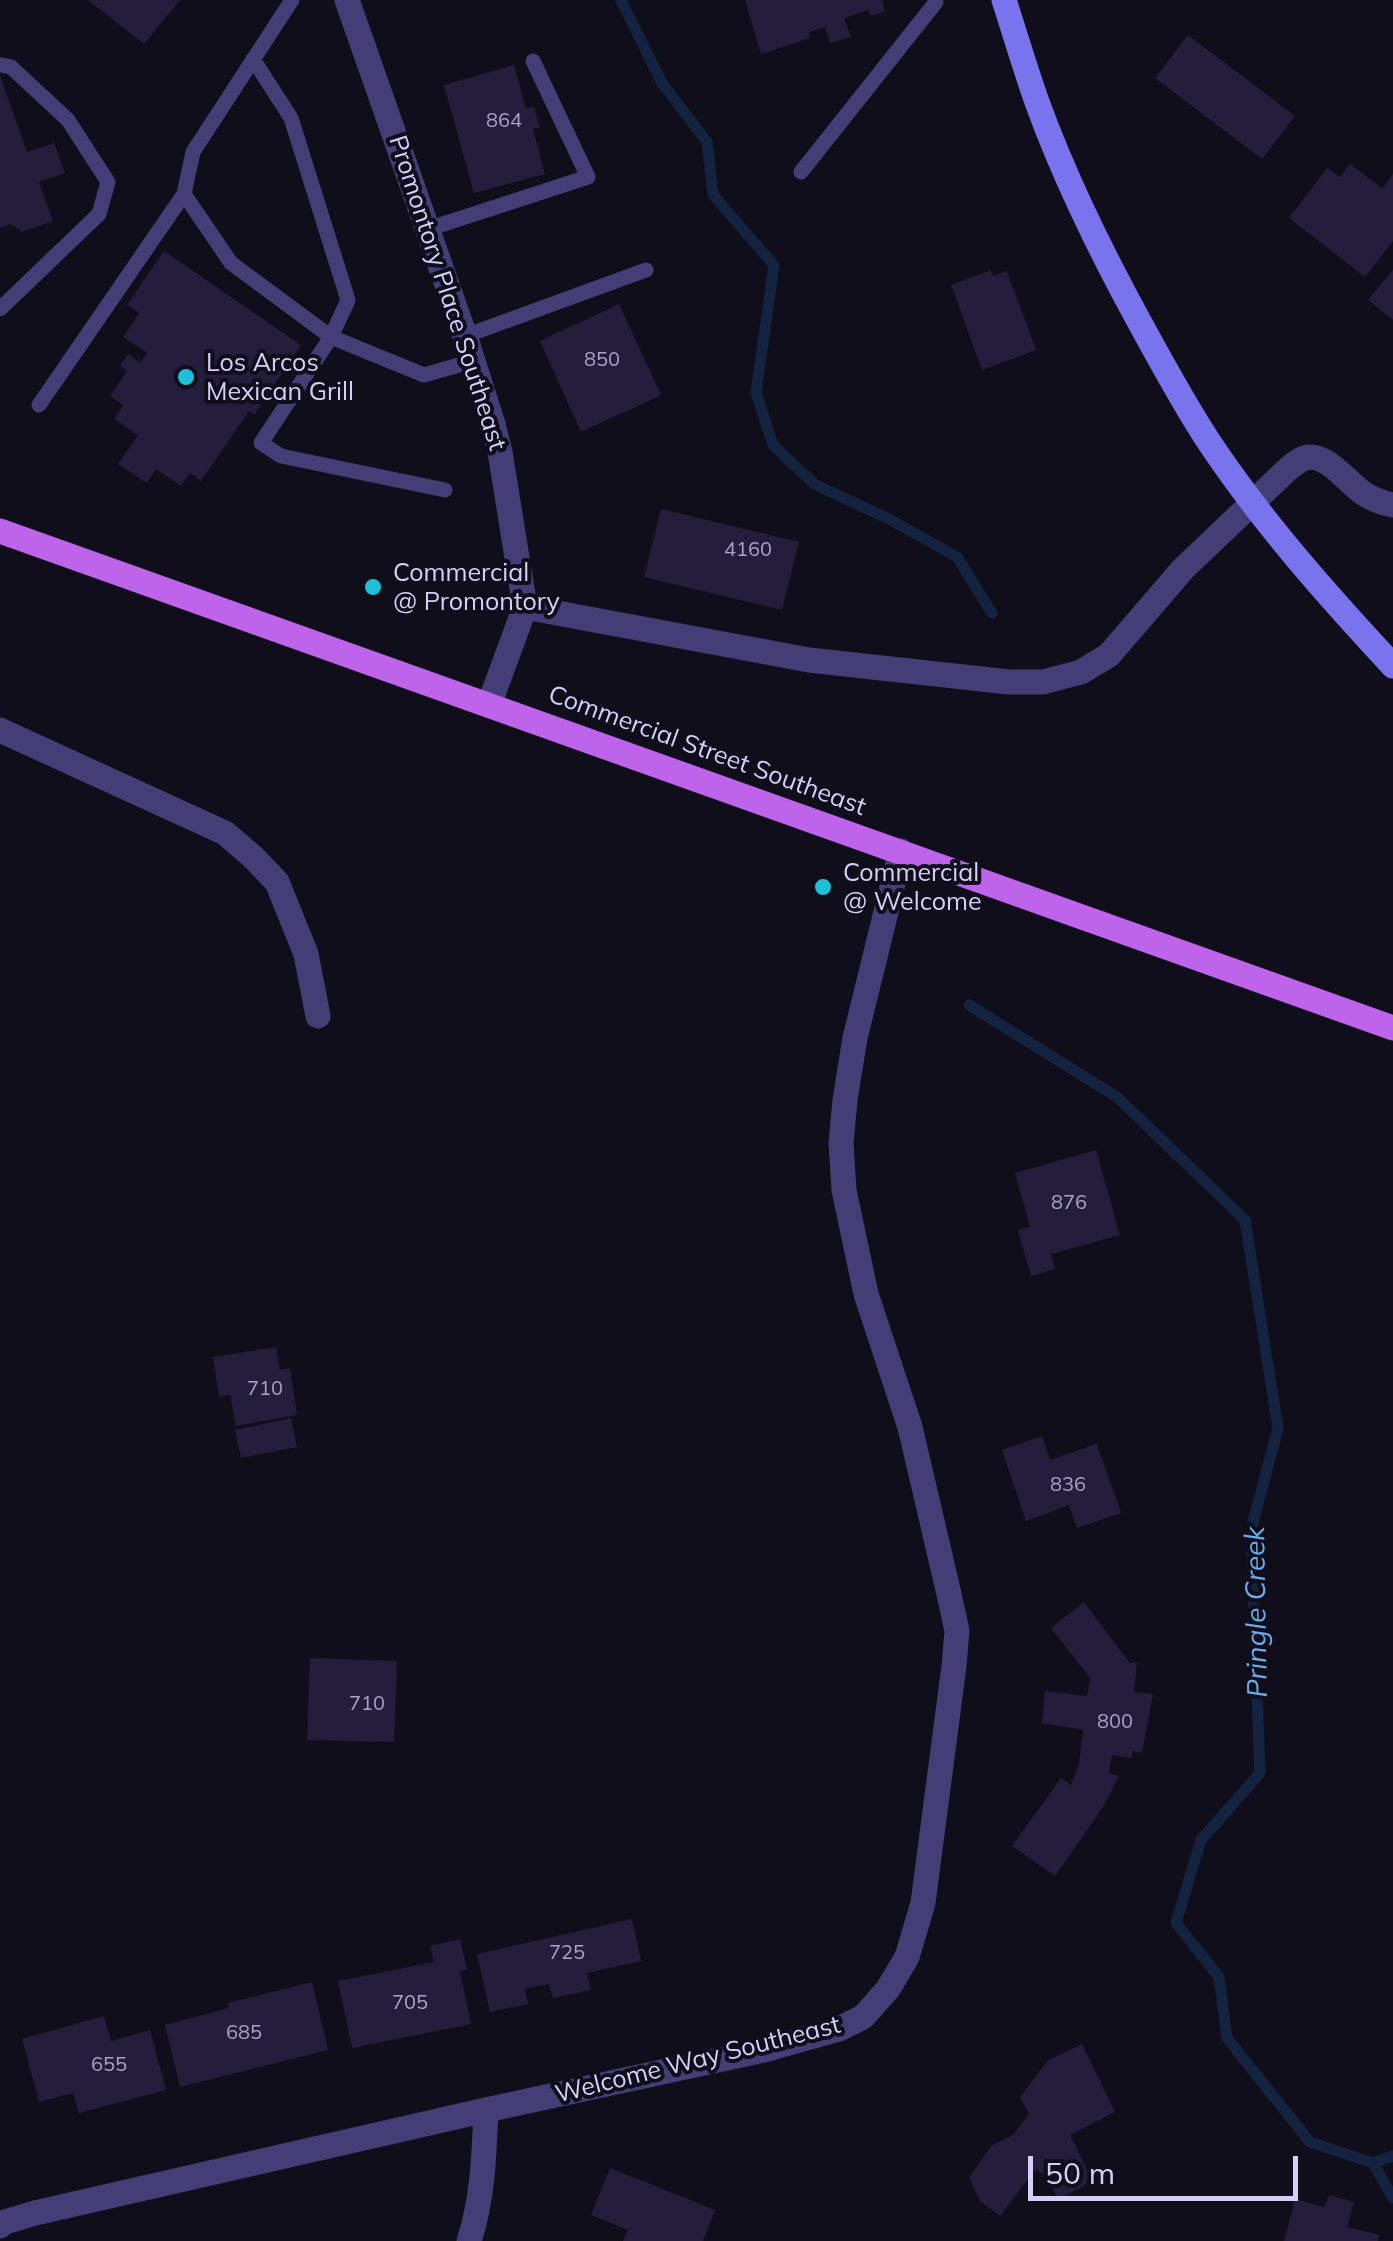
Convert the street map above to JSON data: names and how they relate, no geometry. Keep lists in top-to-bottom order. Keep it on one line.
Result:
{"streets":{"main road":["Commercial Street Southeast"],"street":["Promontory Place Southeast","Welcome Way Southeast"]},"crossings":[["Promontory Place Southeast","Commercial Street Southeast"],["Commercial Street Southeast","Welcome Way Southeast"]],"water":["Pringle Creek"],"places":["Los Arcos Mexican Grill","Commercial @ Promontory","Commercial @ Welcome"],"house_numbers":["864","850","4160","876","710","836","710","800","725","705","685","655"],"scale_bar":"50 m"}
